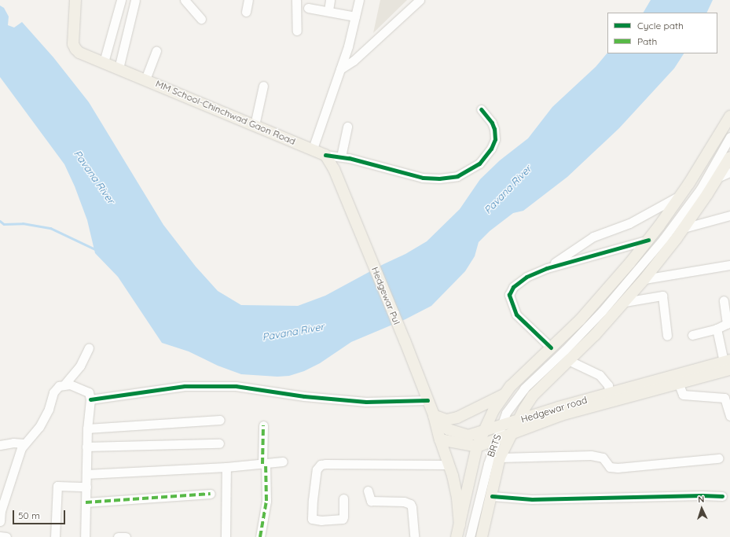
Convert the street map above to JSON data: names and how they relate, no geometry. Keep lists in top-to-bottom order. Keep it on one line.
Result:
{"streets":{"main road":["MM School-Chinchwad Gaon Road","Hedgewar Pul","Hedgewar road"],"street":["BRTS"]},"crossings":[["MM School-Chinchwad Gaon Road","Hedgewar Pul"],["Hedgewar Pul","Hedgewar road"],["Hedgewar road","BRTS"]],"water":["Pavana River"],"legend":["Cycle path","Path"],"scale_bar":"50 m","north":"top"}
